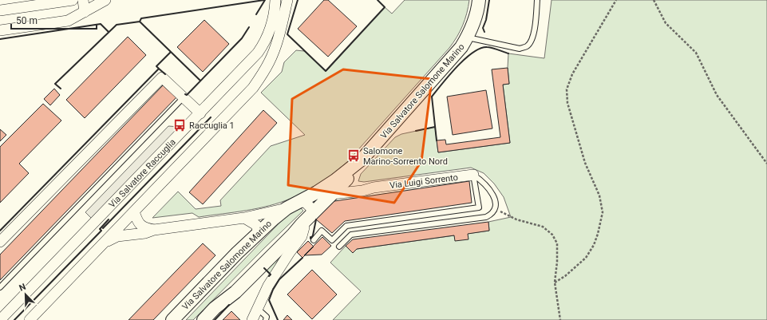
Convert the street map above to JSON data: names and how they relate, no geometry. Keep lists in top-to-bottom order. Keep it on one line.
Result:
{"streets":{"street":["Via Salvatore Salomone Marino","Via Salvatore Raccuglia","Via Luigi Sorrento"]},"places":{"bus stop":["Raccuglia 1","Salomone Marino-Sorrento Nord"]},"scale_bar":"50 m","north":"top left"}
